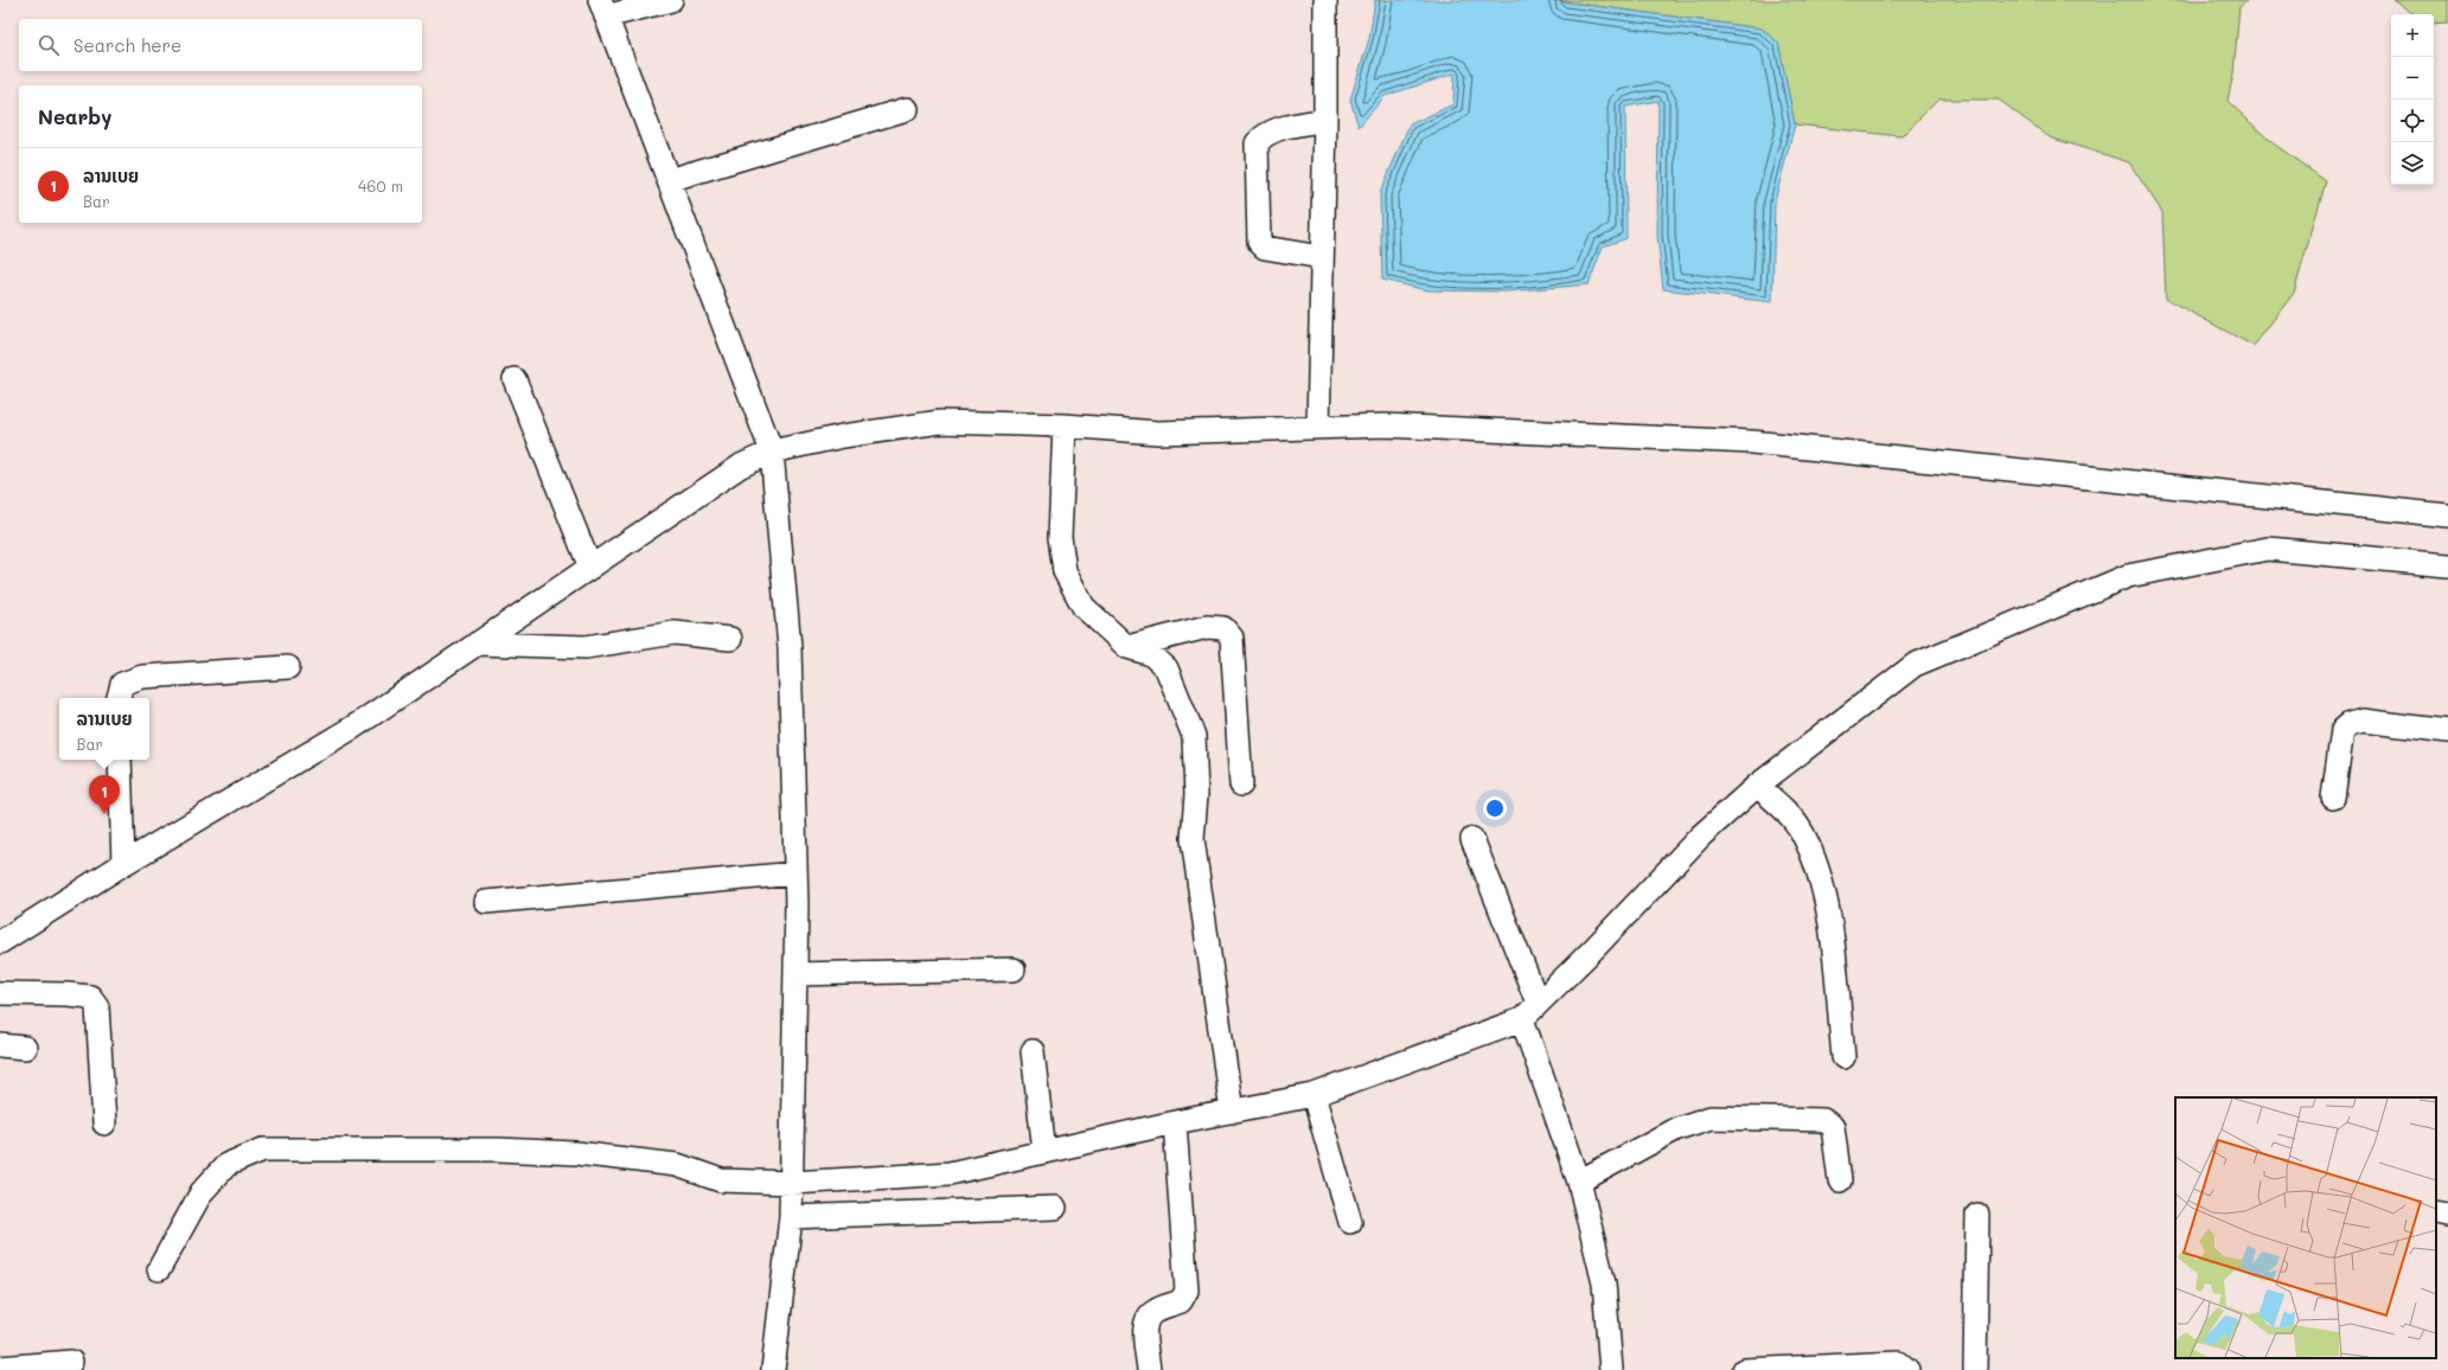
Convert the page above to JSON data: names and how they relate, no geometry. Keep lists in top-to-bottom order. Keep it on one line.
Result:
{"page":{"map_buttons":["+","−"],"search":"Search here","heading":"Nearby","list":[{"mark":"1","name":"ລານເບຍ","note":"Bar","value":"460 m"}],"popup":["ລານເບຍ","Bar"],"pins":"1"}}
